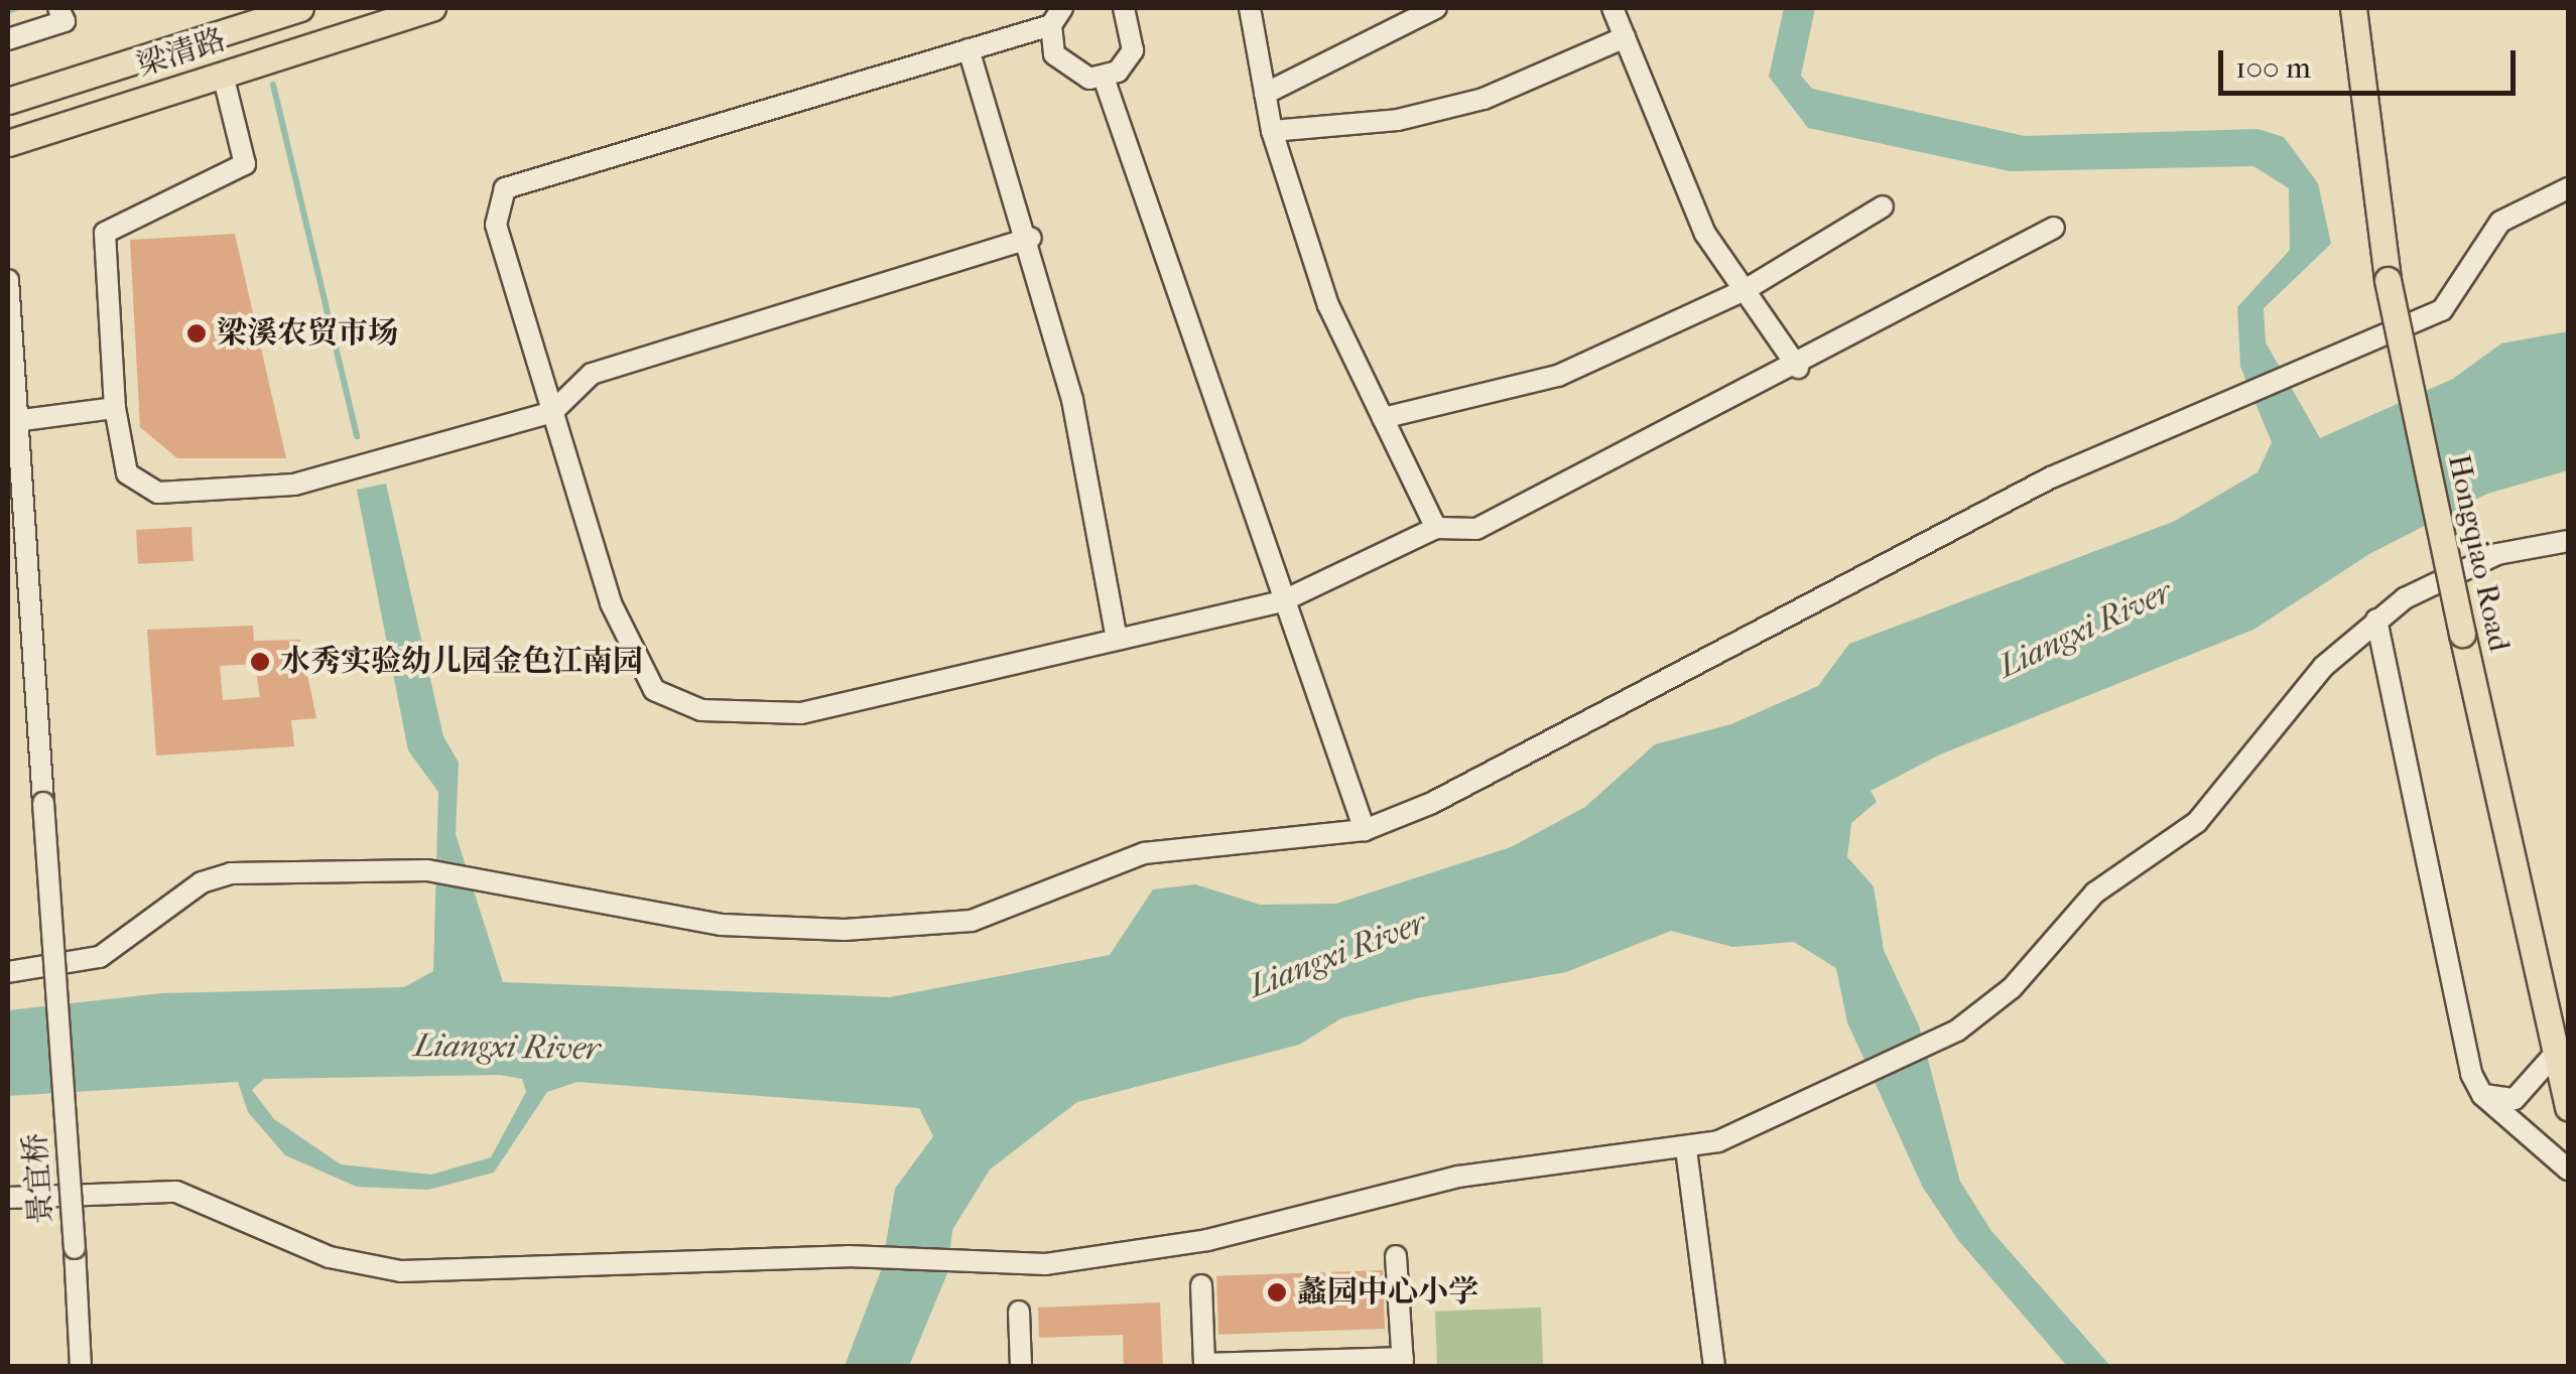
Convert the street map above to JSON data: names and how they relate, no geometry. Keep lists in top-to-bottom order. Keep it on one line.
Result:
{"streets":{"main road":["梁清路","Hongqiao Road"],"street":["景宜桥"]},"water":["Liangxi River"],"places":["梁溪农贸市场","水秀实验幼儿园金色江南园","蠡园中心小学"],"scale_bar":"100 m"}
